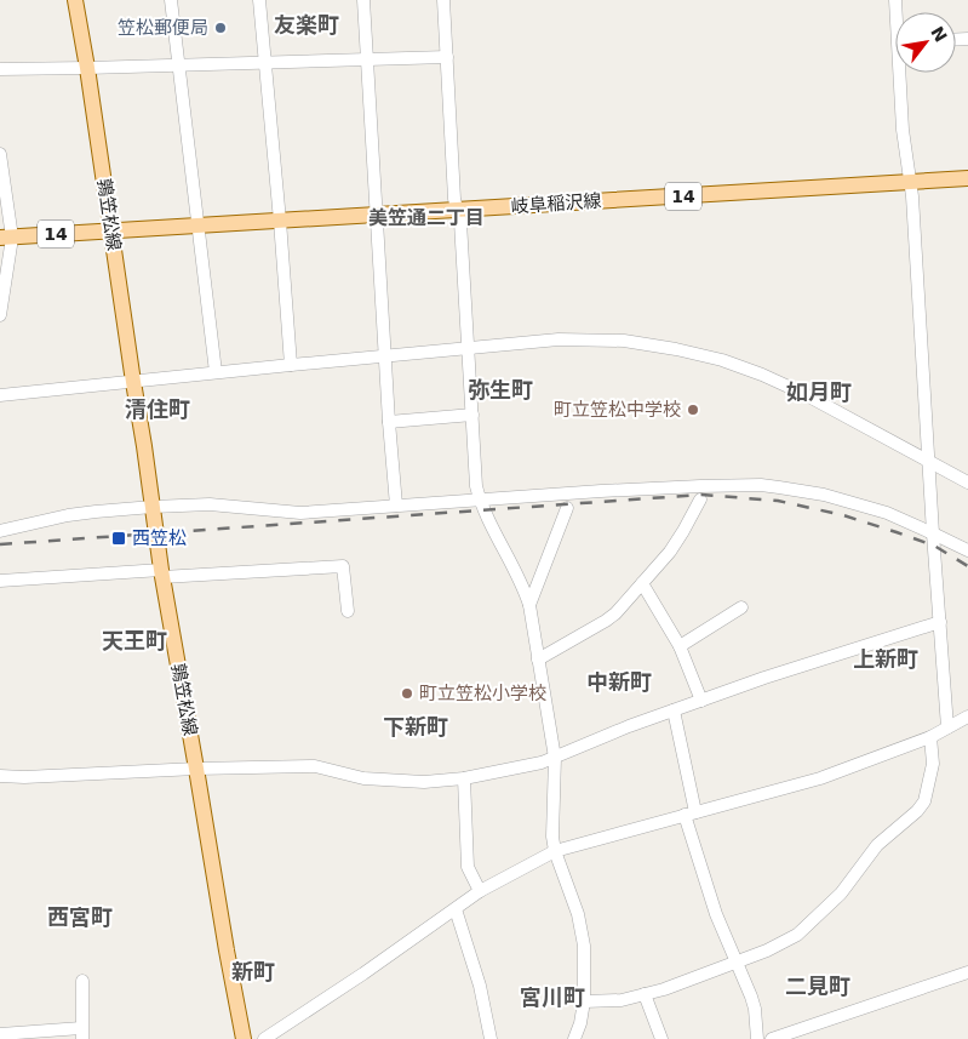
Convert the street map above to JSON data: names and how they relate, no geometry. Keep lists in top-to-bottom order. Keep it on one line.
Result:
{"streets":{"main road":["14","岐阜稲沢線","鶉笠松線"]},"crossings":[["岐阜稲沢線","鶉笠松線"]],"districts":["友楽町","美笠通二丁目","弥生町","如月町","清住町","天王町","上新町","中新町","下新町","西宮町","新町","二見町","宮川町"],"places":{"other":["笠松郵便局","町立笠松中学校","町立笠松小学校"],"transit":["西笠松"]},"north":"top right"}
